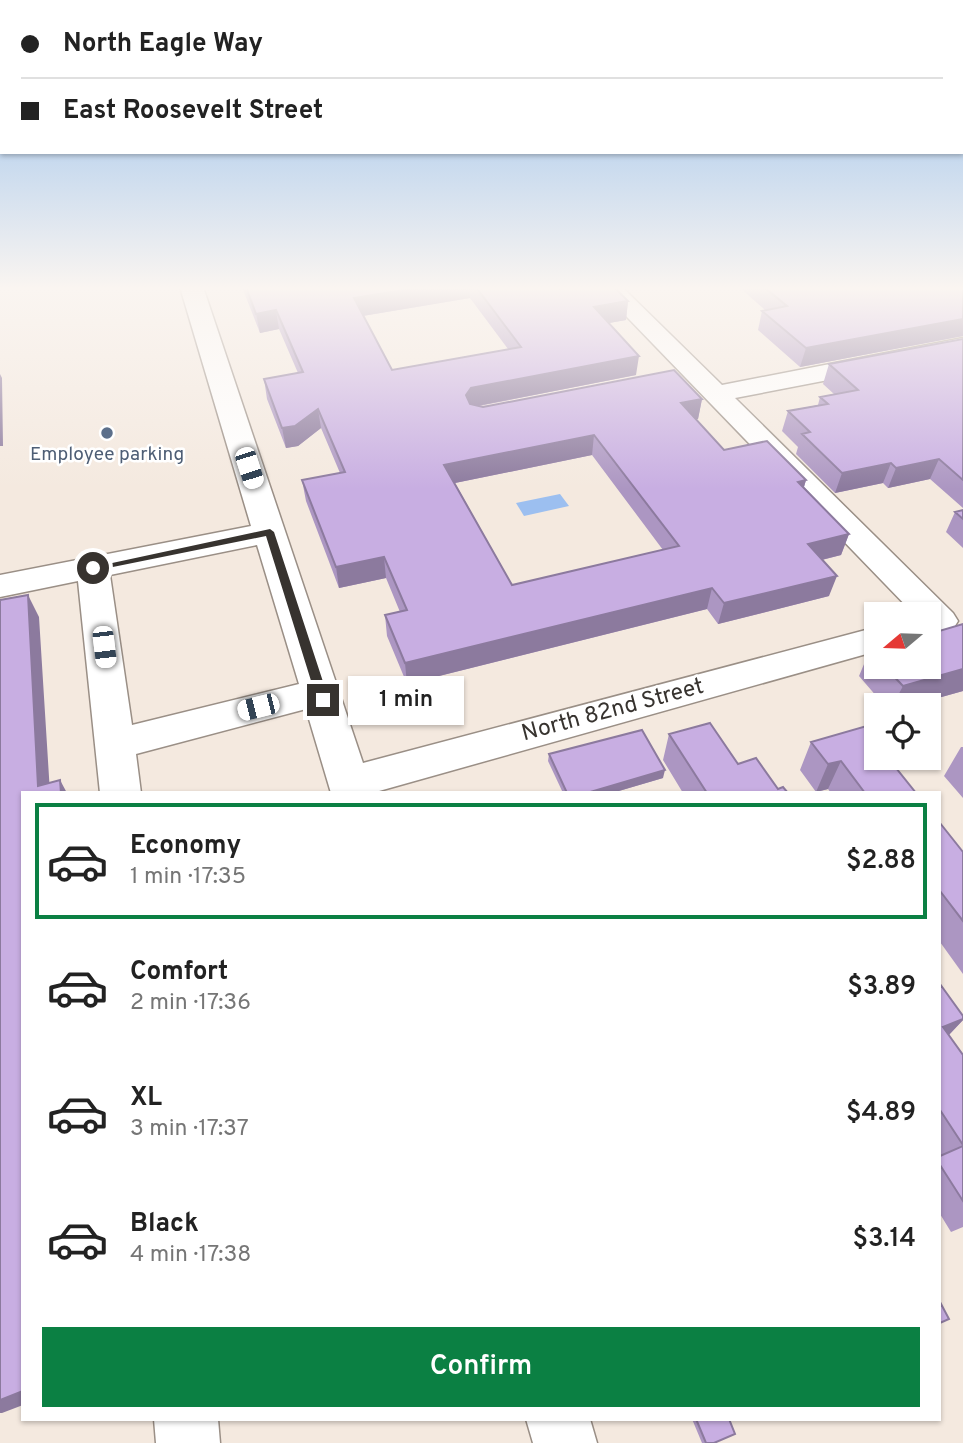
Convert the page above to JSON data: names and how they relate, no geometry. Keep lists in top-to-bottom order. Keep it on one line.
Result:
{"streets":{"street":["North 82nd Street"]},"places":["Employee parking"],"north":"left","page":{"banner":["North Eagle Way","East Roosevelt Street"],"bubble":"1 min","list":[{"name":"Economy","note":"1 min · 17:35","value":"$2.88"},{"name":"Comfort","note":"2 min · 17:36","value":"$3.89"},{"name":"XL","note":"3 min · 17:37","value":"$4.89"},{"name":"Black","note":"4 min · 17:38","value":"$3.14"}],"buttons":"Confirm"}}
